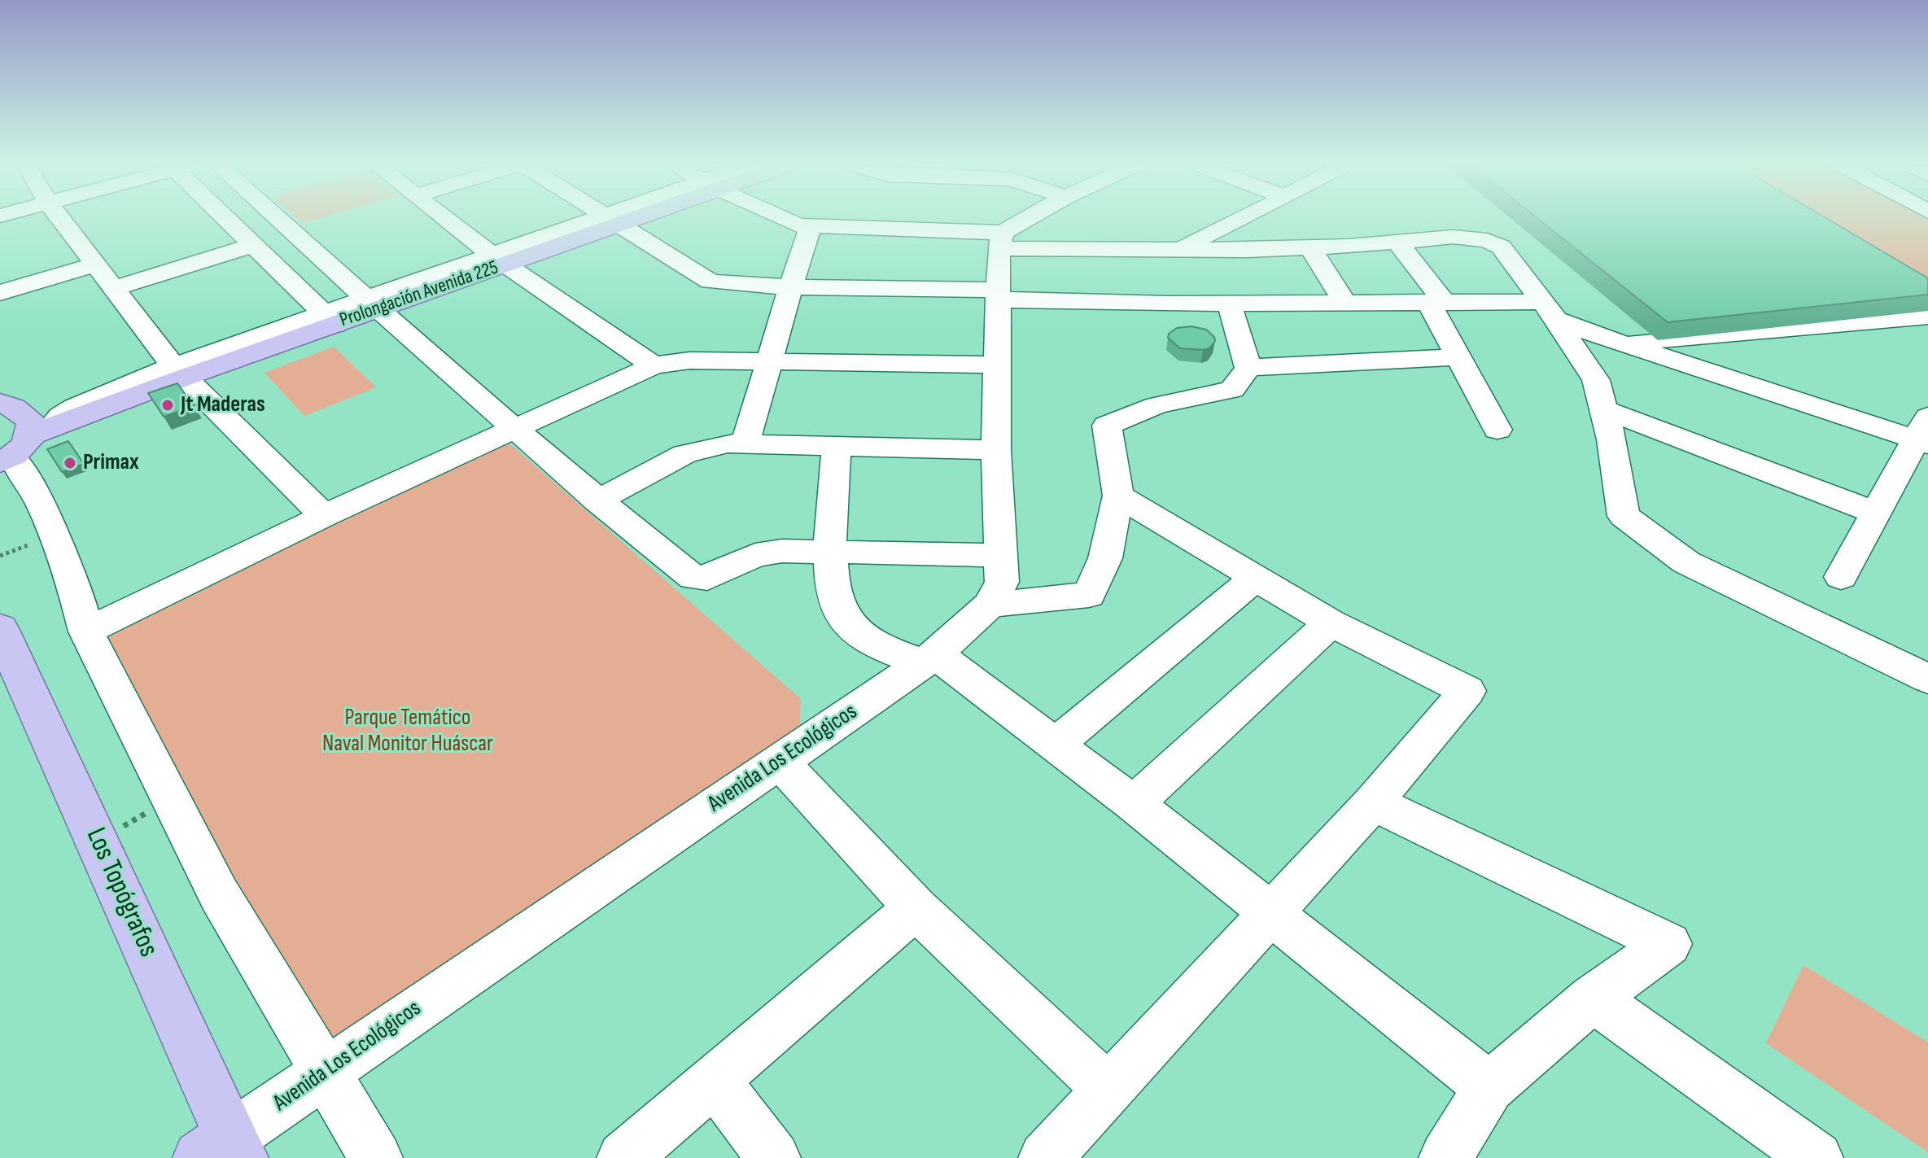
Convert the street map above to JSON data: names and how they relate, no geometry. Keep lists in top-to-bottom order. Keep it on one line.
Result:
{"streets":{"main road":["Prolongación Avenida 225","Los Topógrafos"],"street":["Avenida Los Ecológicos"]},"crossings":[["Avenida Los Ecológicos","Los Topógrafos"]],"parks":["Parque Temático Naval Monitor Huáscar"],"places":["Jt Maderas","Primax"]}
